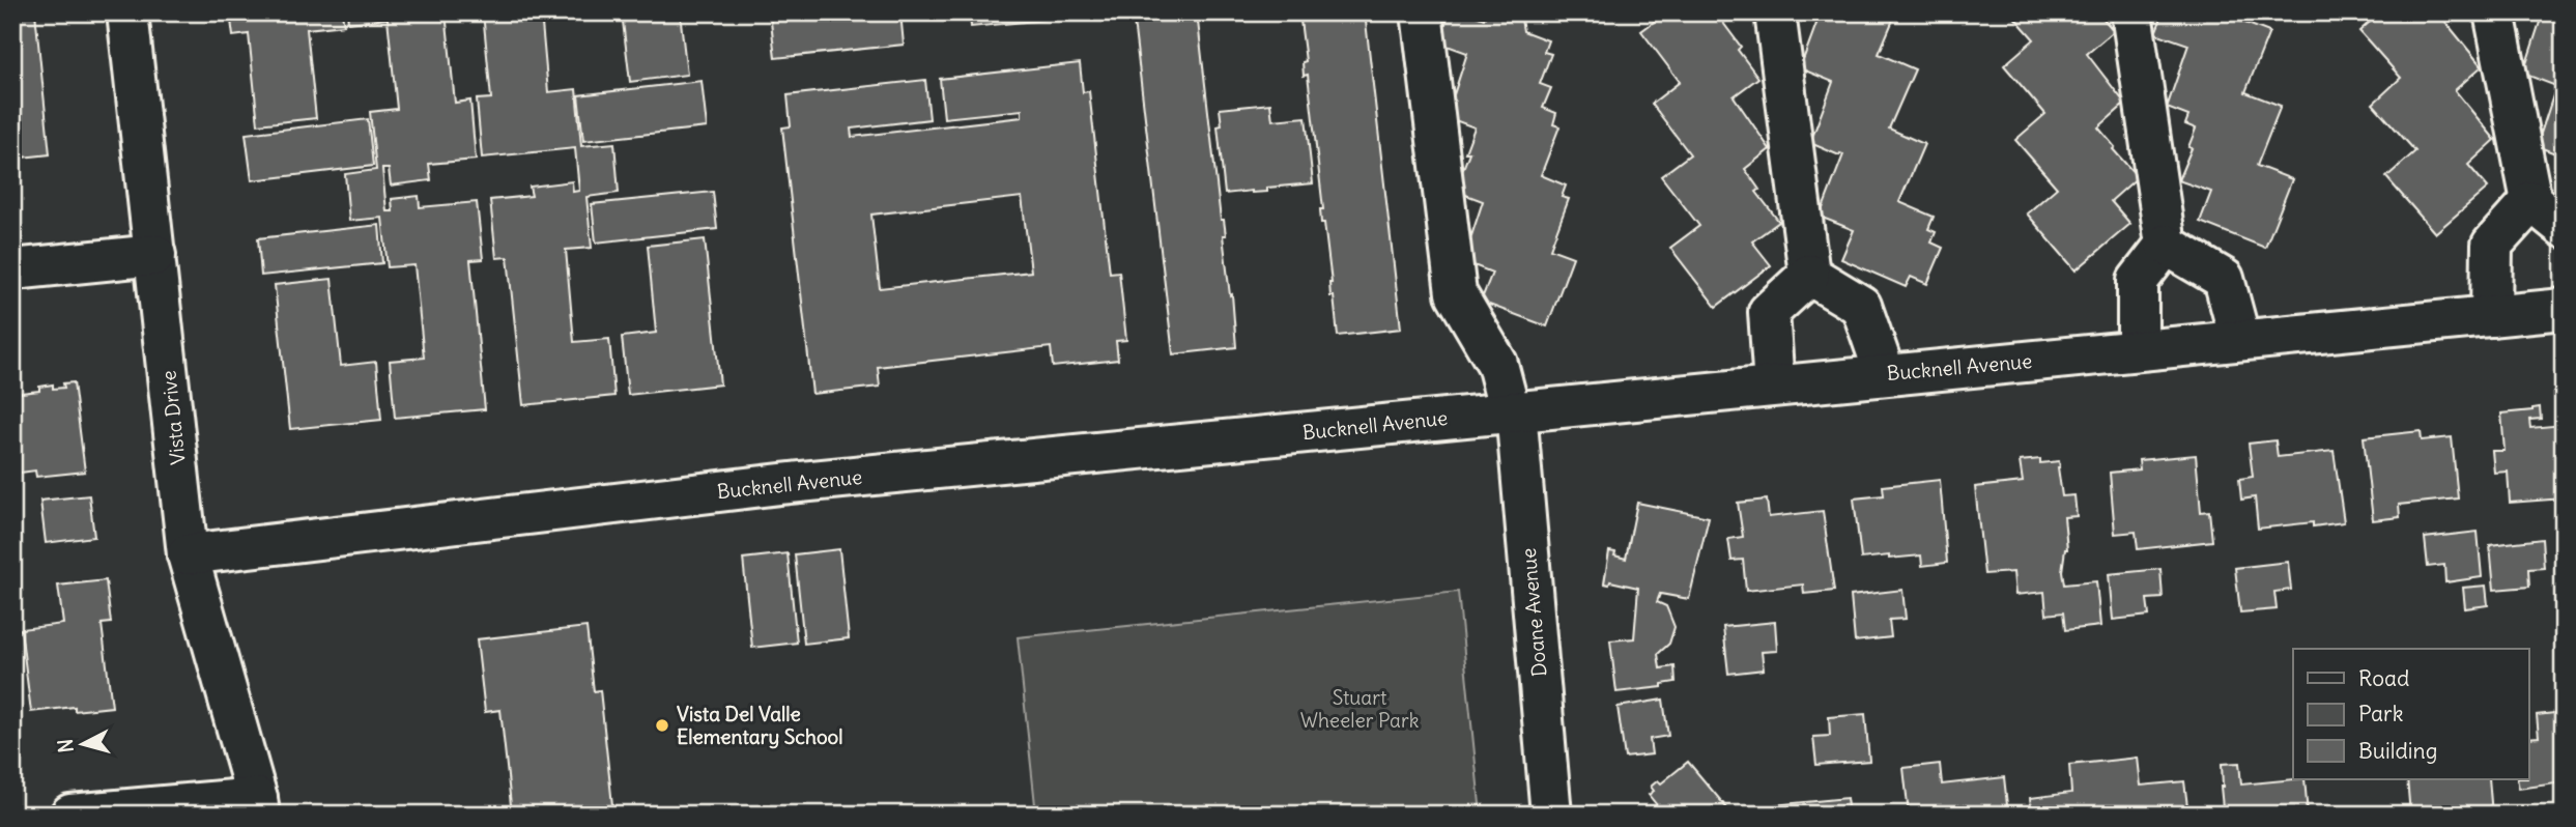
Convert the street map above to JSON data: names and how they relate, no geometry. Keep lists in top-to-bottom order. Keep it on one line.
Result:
{"streets":{"street":["Bucknell Avenue","Vista Drive","Doane Avenue"]},"crossings":[["Bucknell Avenue","Vista Drive"],["Bucknell Avenue","Doane Avenue"]],"parks":["Stuart Wheeler Park"],"places":["Vista Del Valle Elementary School"],"legend":["Road","Park","Building"],"north":"left"}
